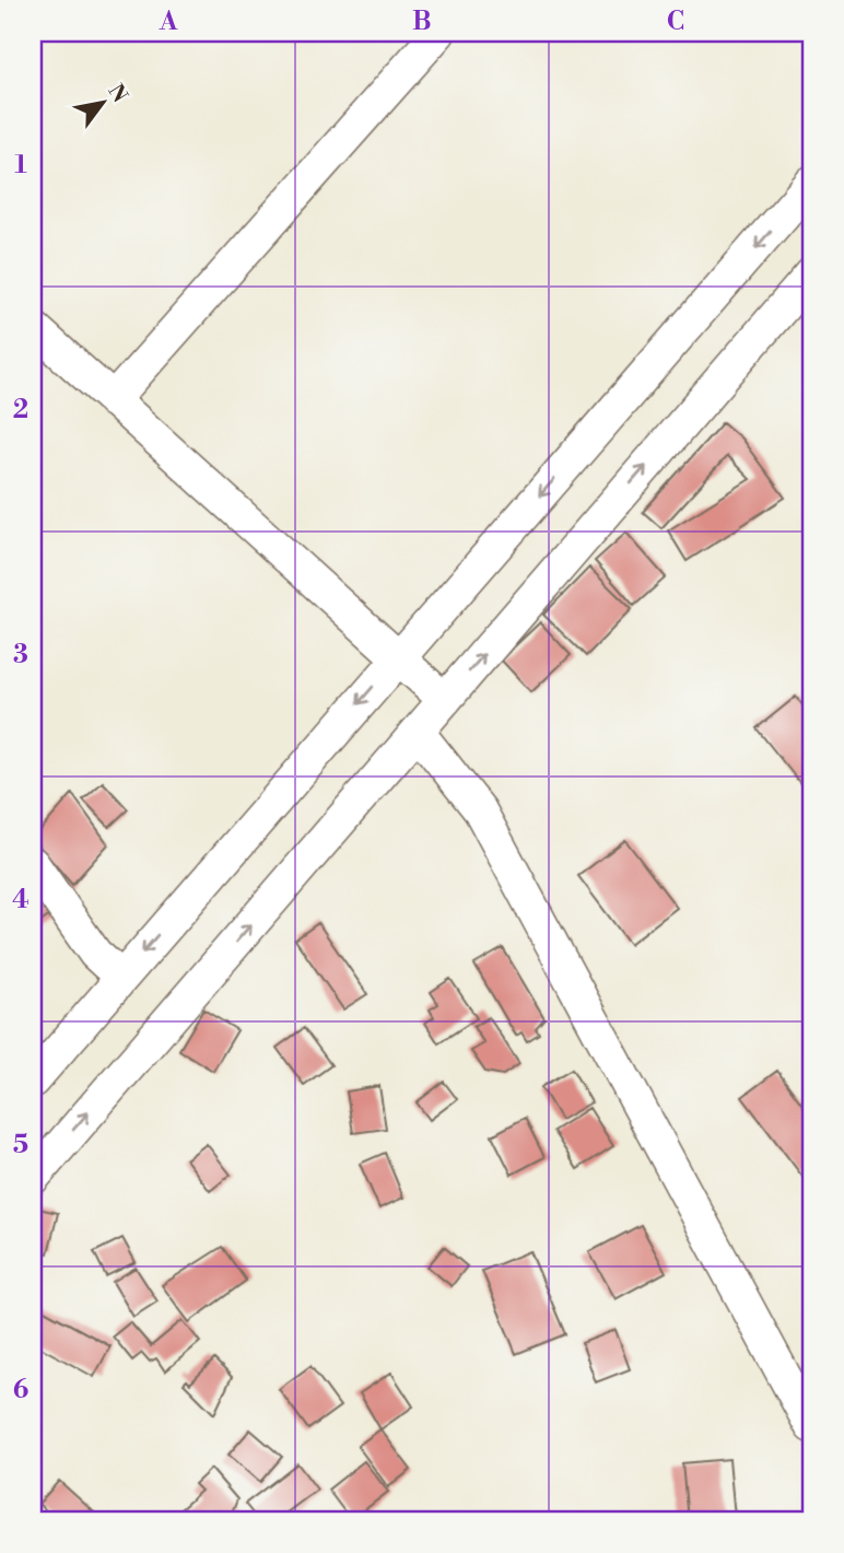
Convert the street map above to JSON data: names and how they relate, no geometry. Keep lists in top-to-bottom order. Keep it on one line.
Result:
{"north":"top right","grid":{"columns":["A","B","C"],"rows":["1","2","3","4","5","6"]}}
